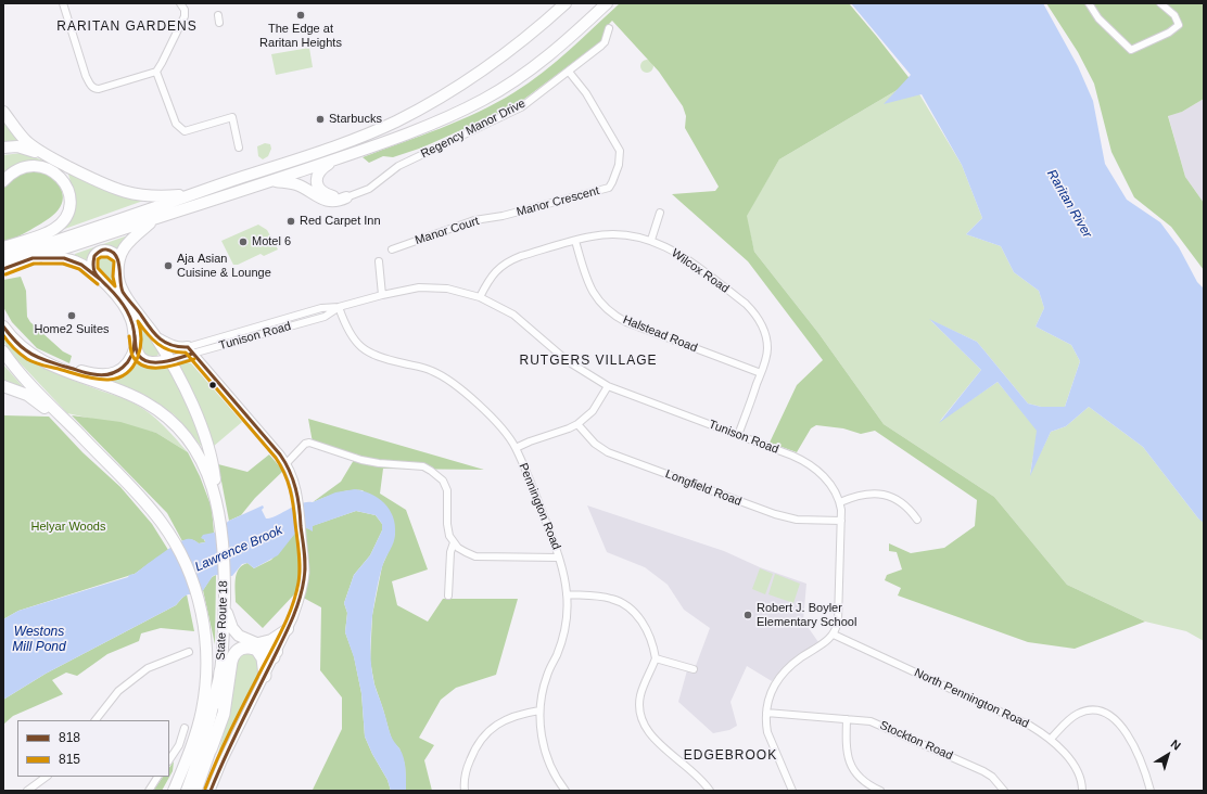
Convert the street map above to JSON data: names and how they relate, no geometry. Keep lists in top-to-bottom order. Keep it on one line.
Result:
{"streets":{"highway":["State Route 18"],"street":["Regency Manor Drive","Manor Crescent","Manor Court","Wilcox Road","Halstead Road","Tunison Road","Longfield Road","Pennington Road","North Pennington Road","Stockton Road"]},"crossings":[["Regency Manor Drive","Manor Crescent"],["Manor Crescent","Manor Court"],["Wilcox Road","Halstead Road"],["Wilcox Road","Tunison Road"],["Tunison Road","Longfield Road"],["Tunison Road","Pennington Road"],["Tunison Road","North Pennington Road"]],"districts":["RARITAN GARDENS","RUTGERS VILLAGE","EDGEBROOK"],"water":["Raritan River","Lawrence Brook","Westons Mill Pond"],"parks":["Helyar Woods"],"places":["The Edge at Raritan Heights","Starbucks","Red Carpet Inn","Motel 6","Aja Asian Cuisine & Lounge","Home2 Suites","Robert J. Boyler Elementary School"],"lines":["transit line 818","transit line 815"],"legend":["818","815"],"north":"top right"}
